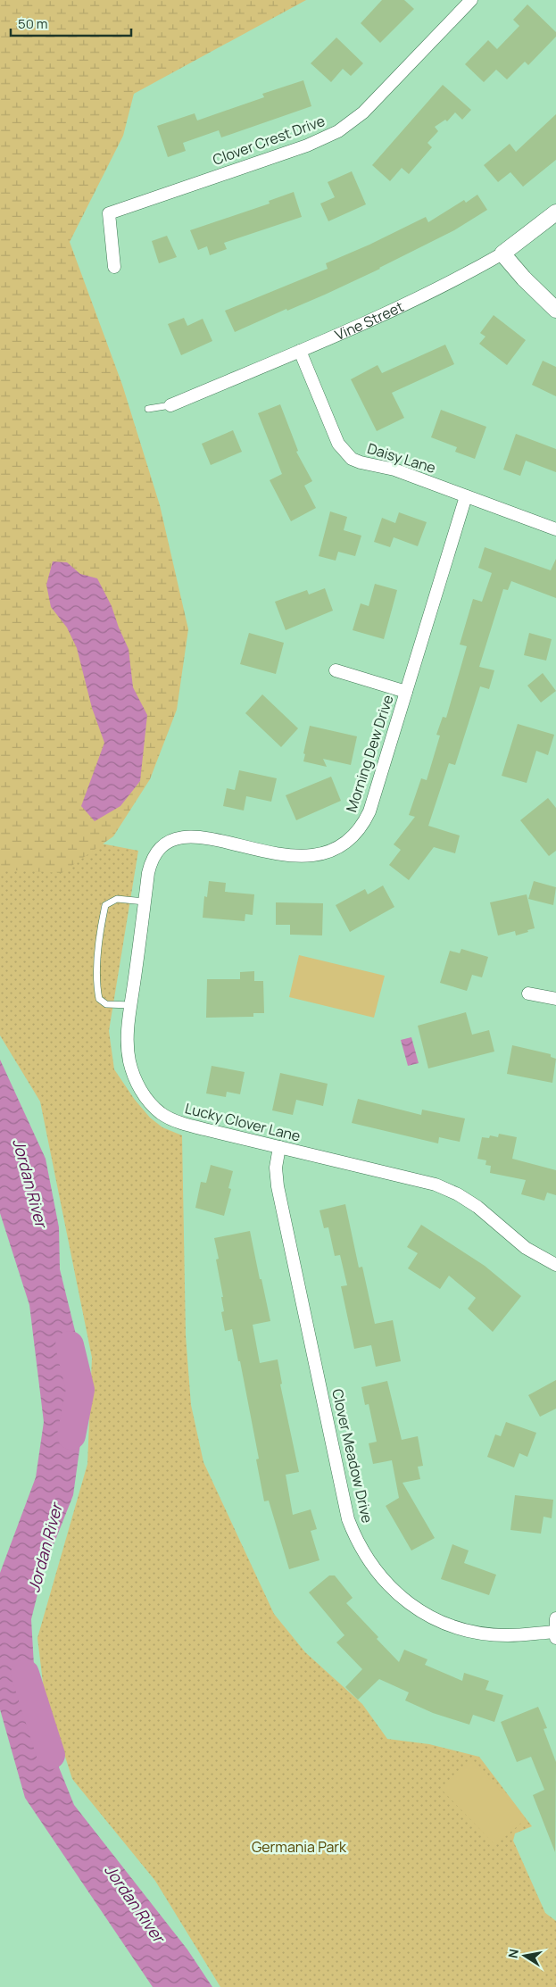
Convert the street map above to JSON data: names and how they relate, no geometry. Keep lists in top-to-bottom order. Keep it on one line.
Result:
{"streets":{"street":["Clover Crest Drive","Vine Street","Daisy Lane","Morning Dew Drive","Lucky Clover Lane","Clover Meadow Drive"]},"crossings":[["Vine Street","Daisy Lane"],["Daisy Lane","Morning Dew Drive"],["Morning Dew Drive","Lucky Clover Lane"],["Lucky Clover Lane","Clover Meadow Drive"]],"water":["Jordan River"],"parks":["Germania Park"],"scale_bar":"50 m","north":"left"}
